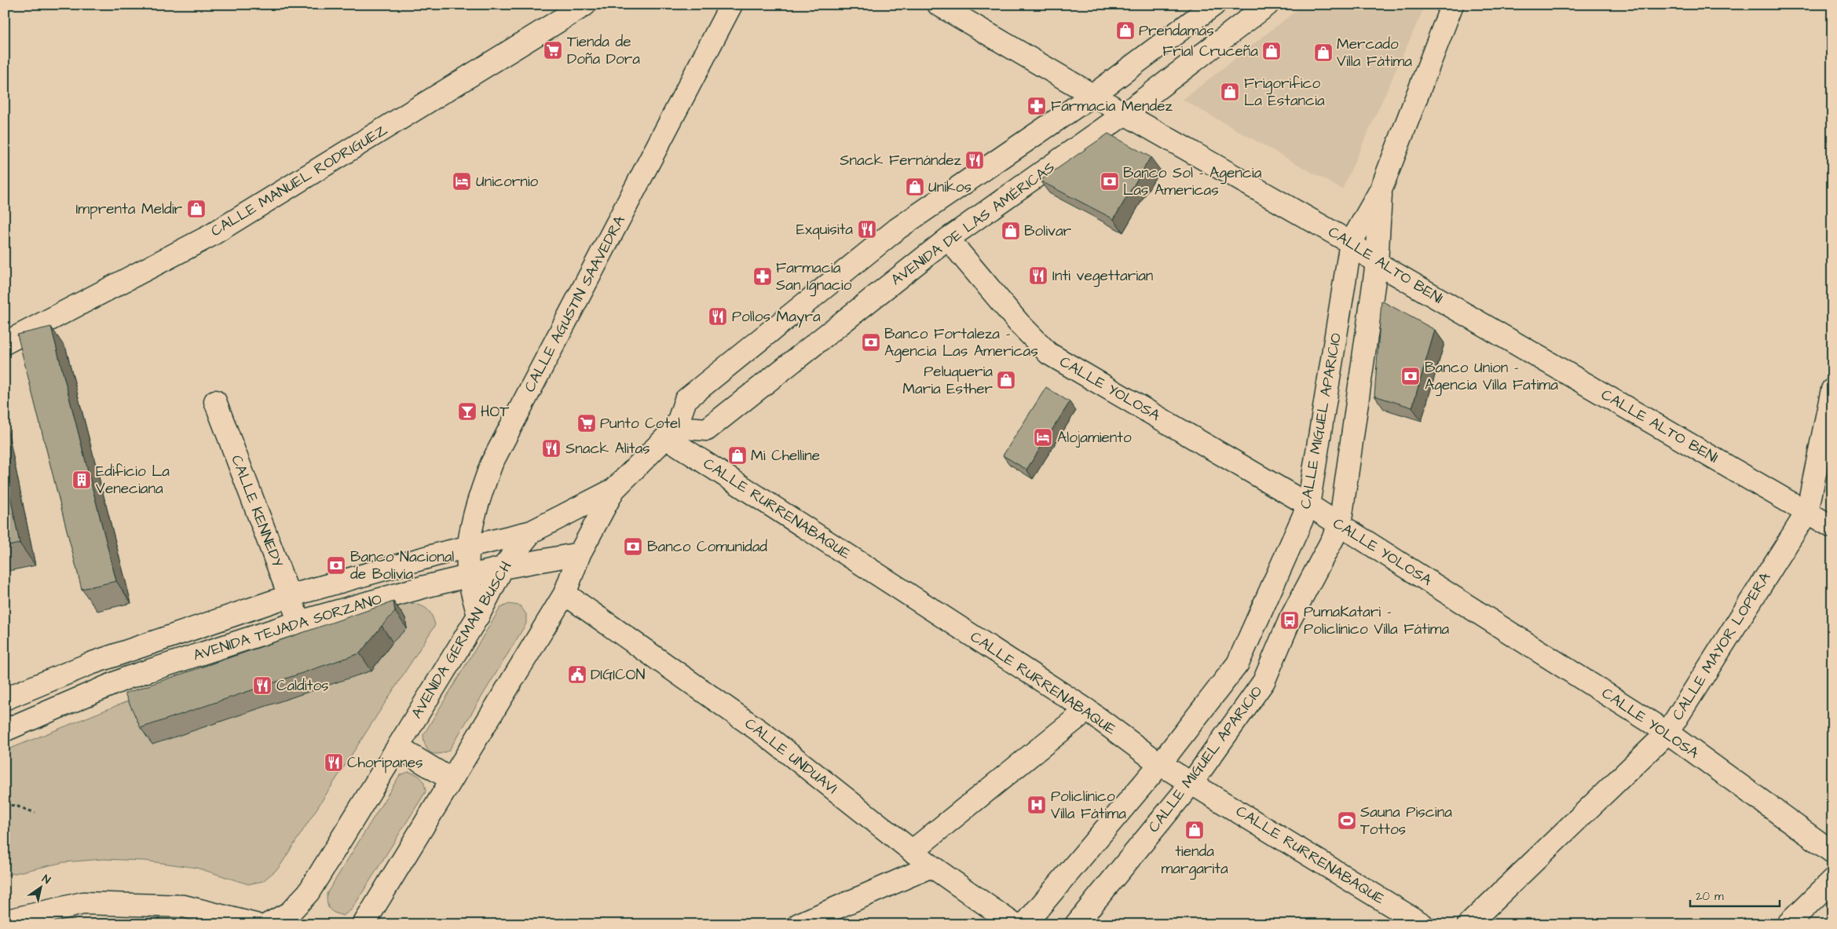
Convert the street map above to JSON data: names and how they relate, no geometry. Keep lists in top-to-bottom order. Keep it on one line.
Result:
{"streets":{"street":["CALLE MANUEL RODRIGUEZ","AVENIDA DE LAS AMÉRICAS","CALLE ALTO BENI","CALLE AGUSTIN SAAVEDRA","CALLE YOLOSA","CALLE MIGUEL APARICIO","CALLE RURRENABAQUE","CALLE KENNEDY","AVENIDA TEJADA SORZANO","AVENIDA GERMAN BUSCH","CALLE MAYOR LOPERA","CALLE UNDUAVI"]},"crossings":[["AVENIDA DE LAS AMÉRICAS","CALLE ALTO BENI"],["AVENIDA DE LAS AMÉRICAS","CALLE YOLOSA"],["AVENIDA DE LAS AMÉRICAS","CALLE RURRENABAQUE"],["CALLE ALTO BENI","CALLE MIGUEL APARICIO"],["CALLE ALTO BENI","CALLE MAYOR LOPERA"],["CALLE AGUSTIN SAAVEDRA","AVENIDA TEJADA SORZANO"],["CALLE AGUSTIN SAAVEDRA","AVENIDA GERMAN BUSCH"],["CALLE YOLOSA","CALLE MIGUEL APARICIO"],["CALLE YOLOSA","CALLE MAYOR LOPERA"],["CALLE MIGUEL APARICIO","CALLE RURRENABAQUE"],["CALLE KENNEDY","AVENIDA TEJADA SORZANO"],["AVENIDA TEJADA SORZANO","AVENIDA GERMAN BUSCH"]],"places":{"shop":["Prendamás","Frial Cruceña","Mercado Villa Fátima","Frigorifico La Estancia","Unikos","Imprenta Meldir","Bolivar","Peluqueria Maria Esther","Mi Chelline","tienda margarita"],"supermarket":["Tienda de Doña Dora","Punto Cotel"],"pharmacy":["Farmacia Mendez","Farmacia San Ignacio"],"restaurant":["Snack Fernández","Exquisita","Inti vegettarian","Pollos Mayra","Snack Alitas","Calditos","Choripanes"],"hotel":["Unicornio","Alojamiento"],"bank":["Banco Sol - Agencia Las Americas","Banco Fortaleza - Agencia Las Americas","Banco Union - Agencia Villa Fatima","Banco Comunidad","Banco Nacional de Bolivia"],"bar":["HOT"],"building":["Edificio La Veneciana"],"bus stop":["PumaKatari - Policlínico Villa Fátima"],"public building":["DIGICON"],"hospital":["Policlínico Villa Fátima"],"sports":["Sauna Piscina Tottos"]},"scale_bar":"20 m","north":"top right"}
